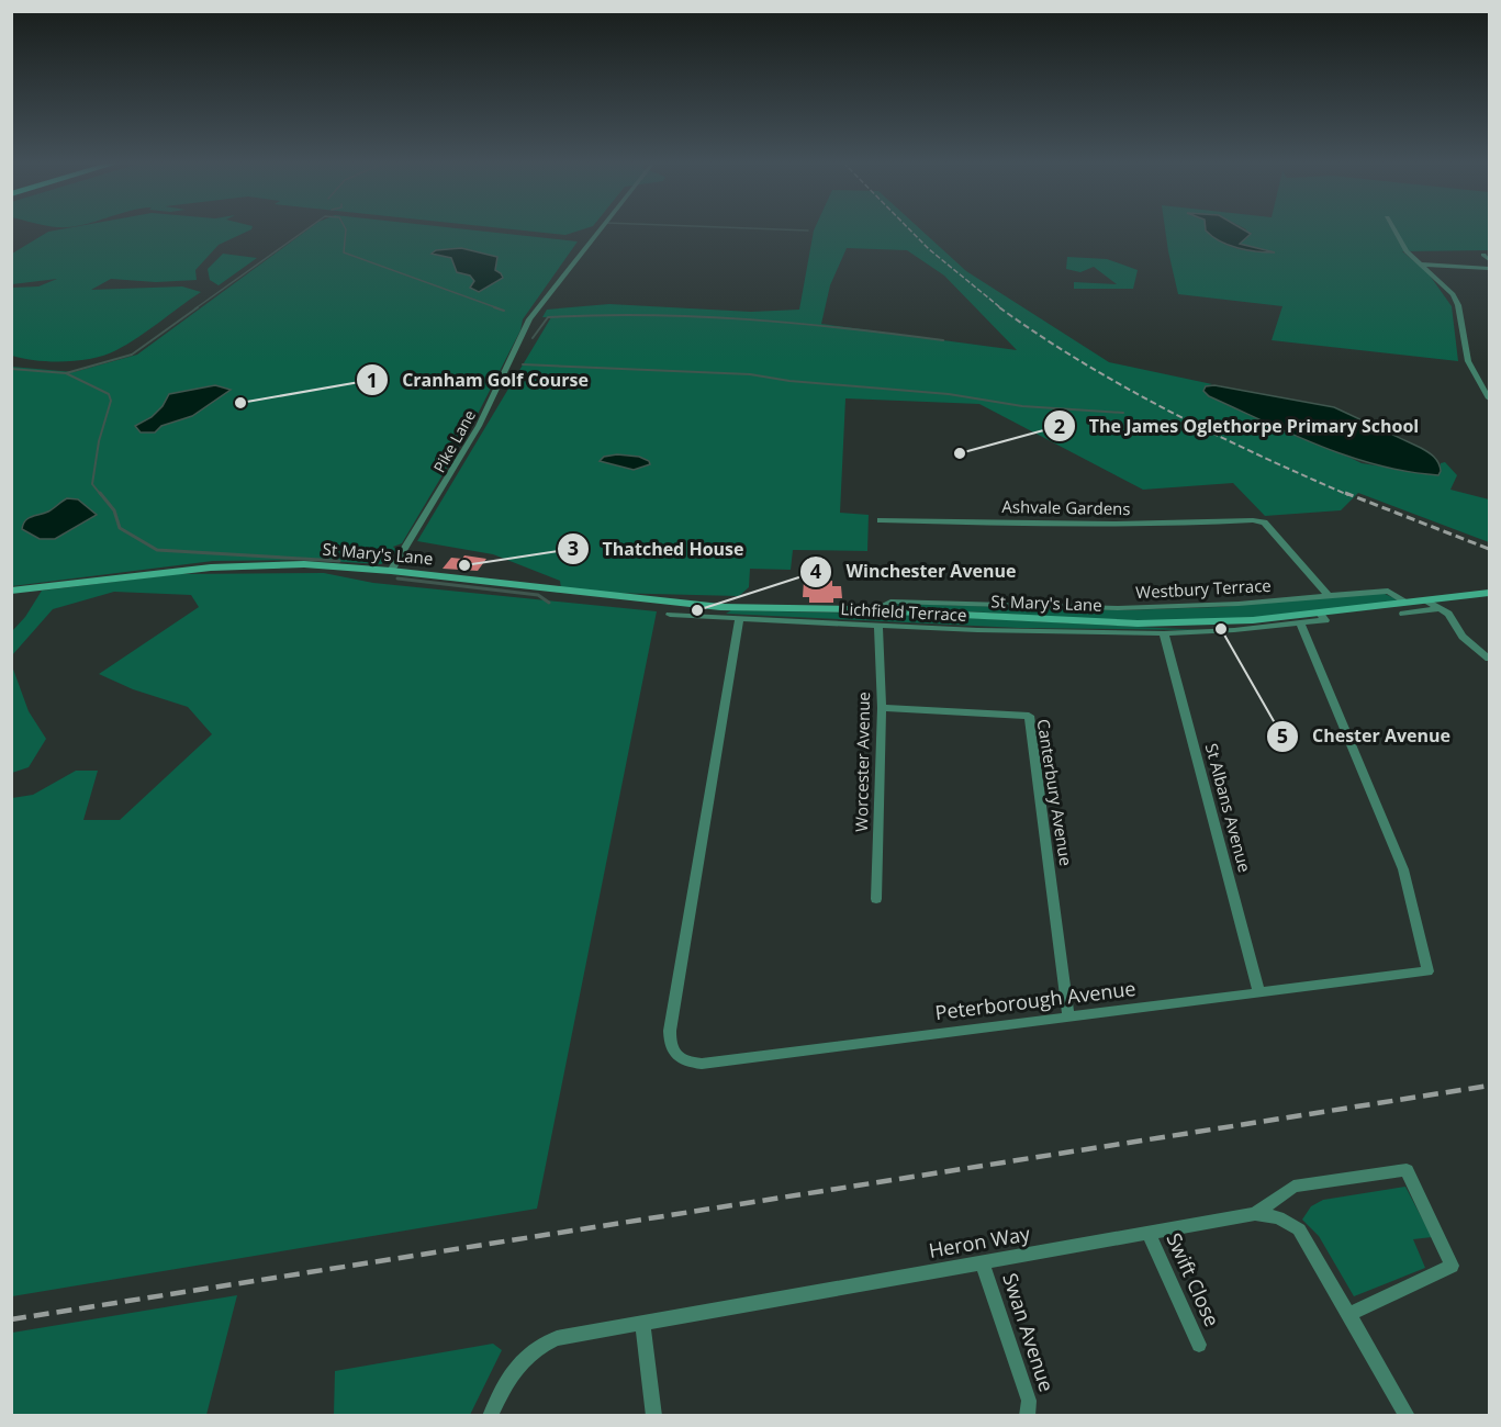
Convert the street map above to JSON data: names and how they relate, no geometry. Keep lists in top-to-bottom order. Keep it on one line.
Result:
{"streets":{"main road":["St Mary's Lane"],"street":["Pike Lane","Ashvale Gardens","Westbury Terrace","Lichfield Terrace","Worcester Avenue","Canterbury Avenue","St Albans Avenue","Peterborough Avenue","Heron Way","Swift Close","Swan Avenue"]},"crossings":[["Pike Lane","St Mary's Lane"],["Ashvale Gardens","Westbury Terrace"],["St Mary's Lane","Westbury Terrace"],["St Mary's Lane","Lichfield Terrace"],["Lichfield Terrace","Worcester Avenue"],["Lichfield Terrace","St Albans Avenue"],["Lichfield Terrace","Peterborough Avenue"],["Worcester Avenue","Canterbury Avenue"],["Canterbury Avenue","Peterborough Avenue"],["St Albans Avenue","Peterborough Avenue"],["Heron Way","Swift Close"],["Heron Way","Swan Avenue"]],"places":["Cranham Golf Course","The James Oglethorpe Primary School","Thatched House","Winchester Avenue","Chester Avenue"]}
